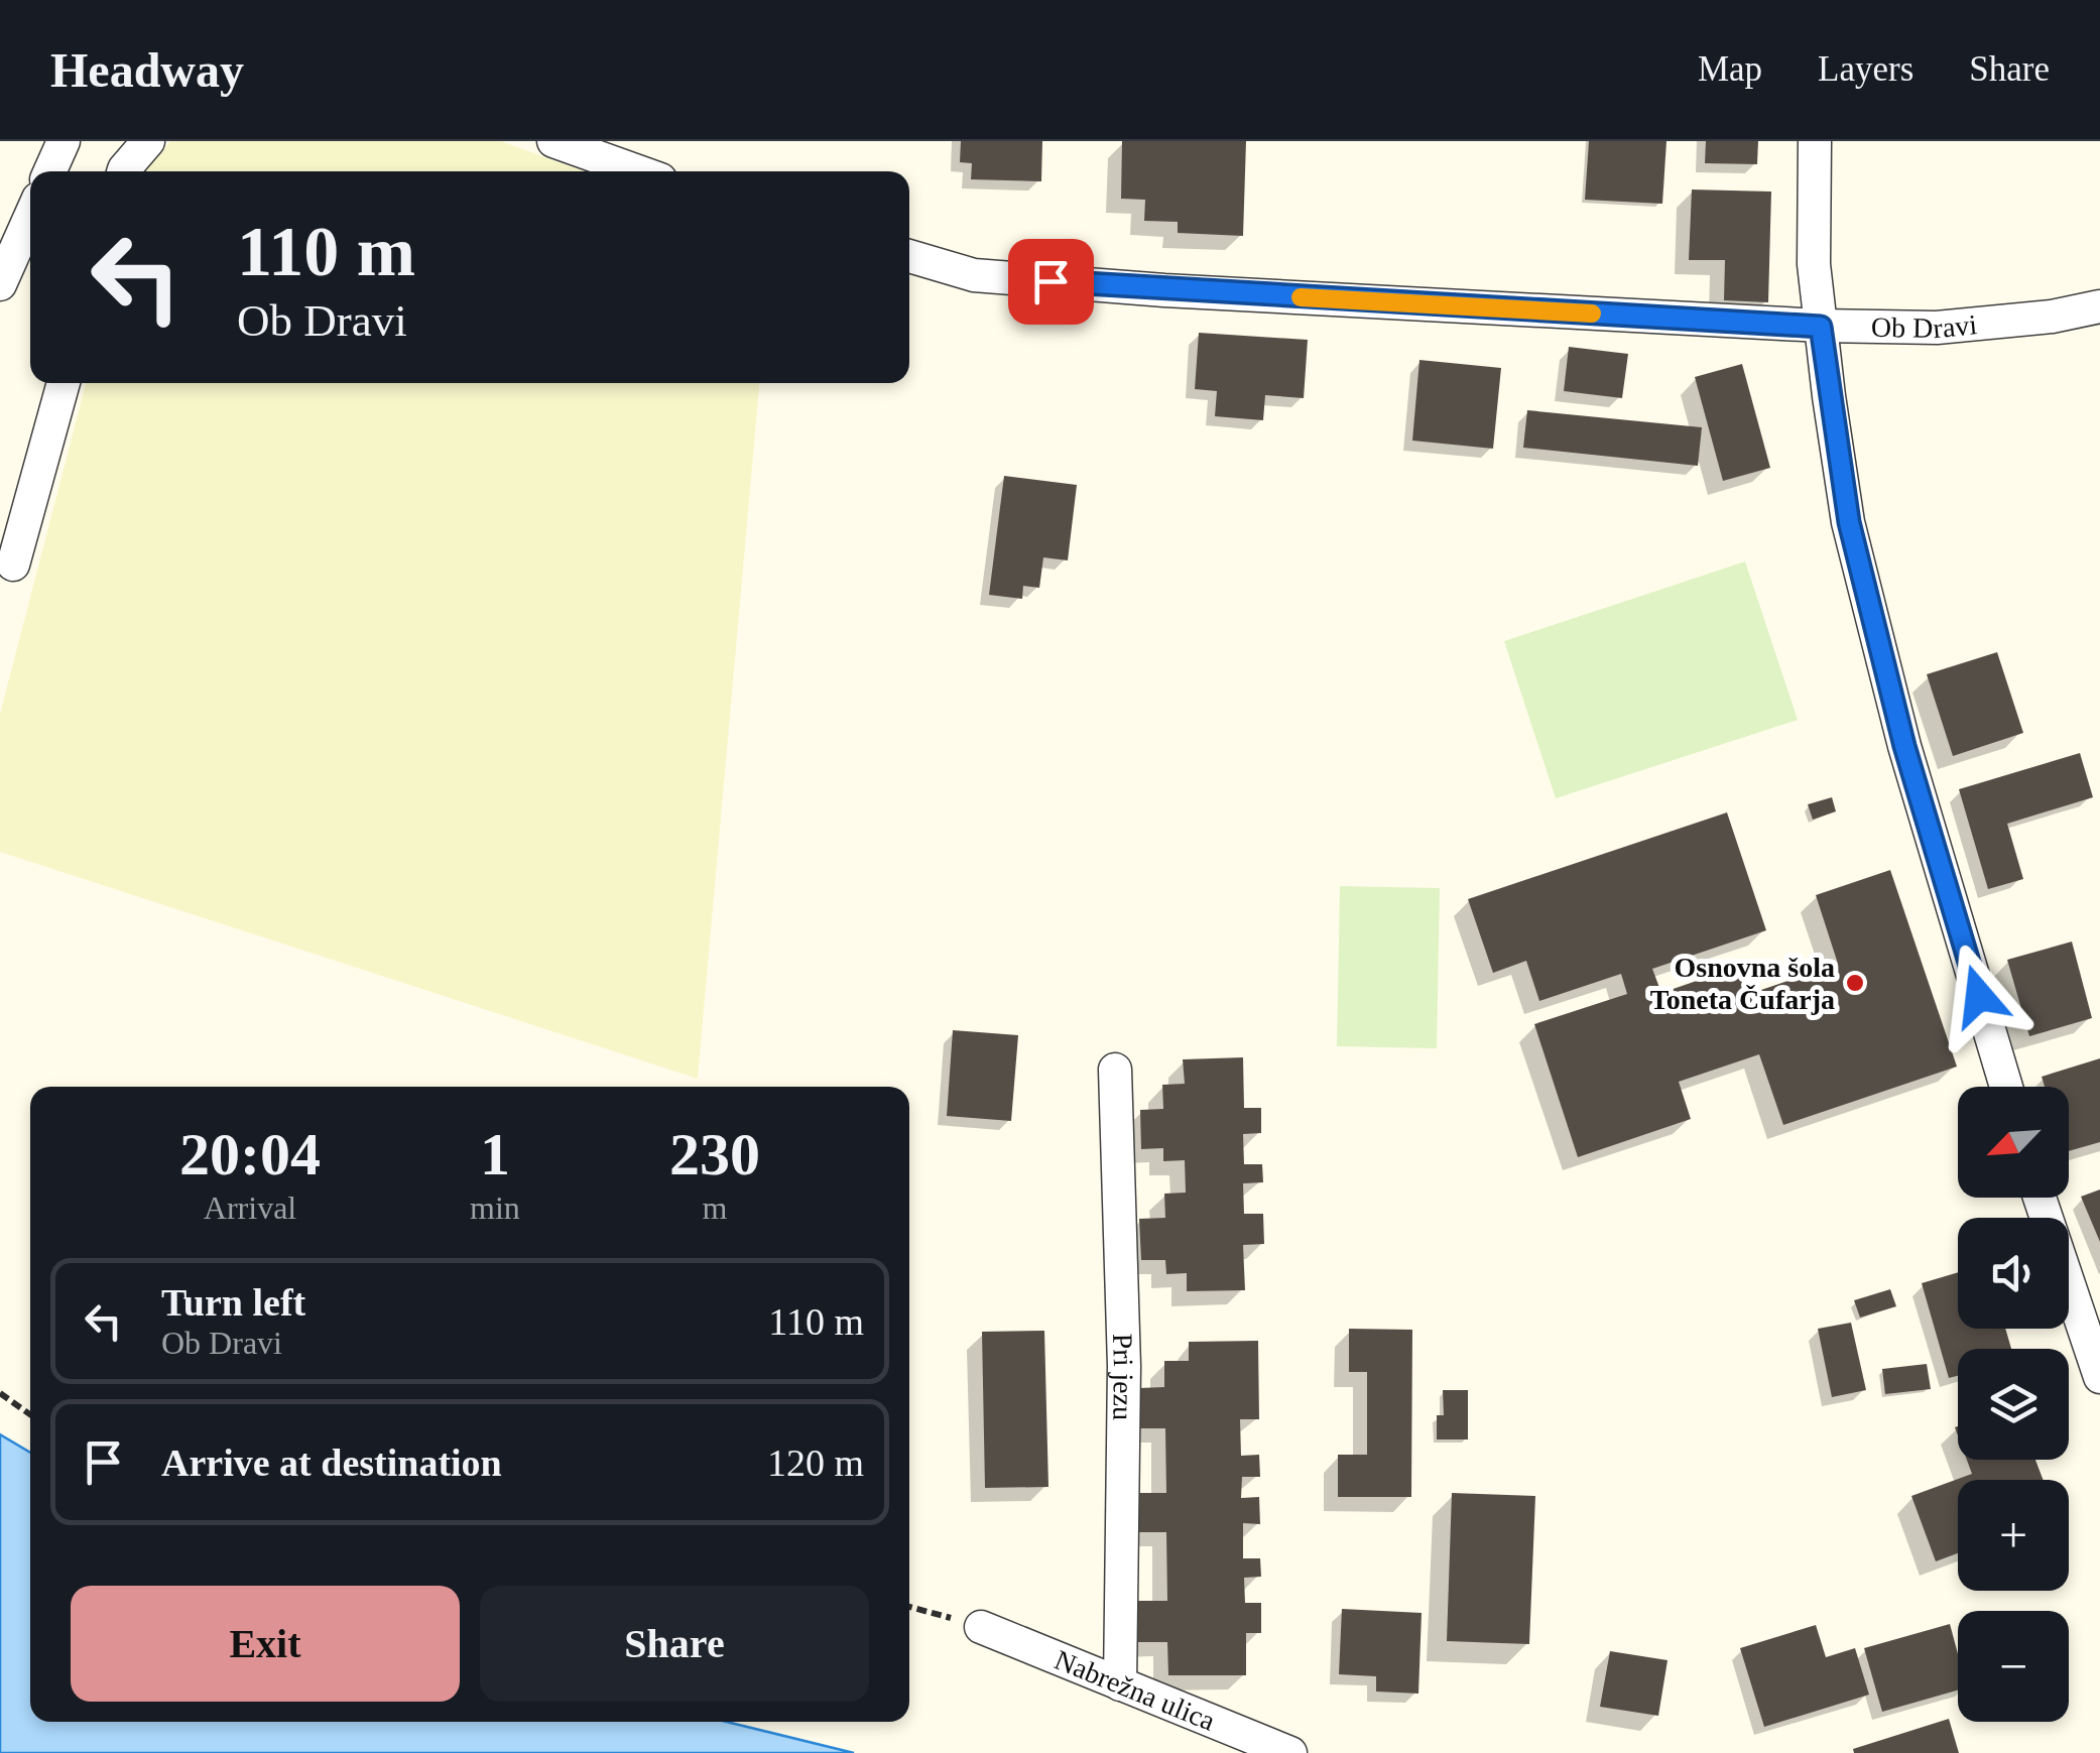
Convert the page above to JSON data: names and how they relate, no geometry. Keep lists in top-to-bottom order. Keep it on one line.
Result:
{"streets":{"street":["Ob Dravi","Pri jezu","Nabrežna ulica"]},"crossings":[["Pri jezu","Nabrežna ulica"]],"places":["Osnovna šola Toneta Čufarja"],"north":"bottom left","page":{"header":"Headway","nav":["Map","Layers","Share"],"turn":["110 m","Ob Dravi"],"map_buttons":["+","−"],"eta":["20:04","Arrival","1","min","230","m"],"list":[{"name":"Turn left","note":"Ob Dravi","value":"110 m"},{"name":"Arrive at destination","value":"120 m"}],"buttons":["Exit","Share"]}}
